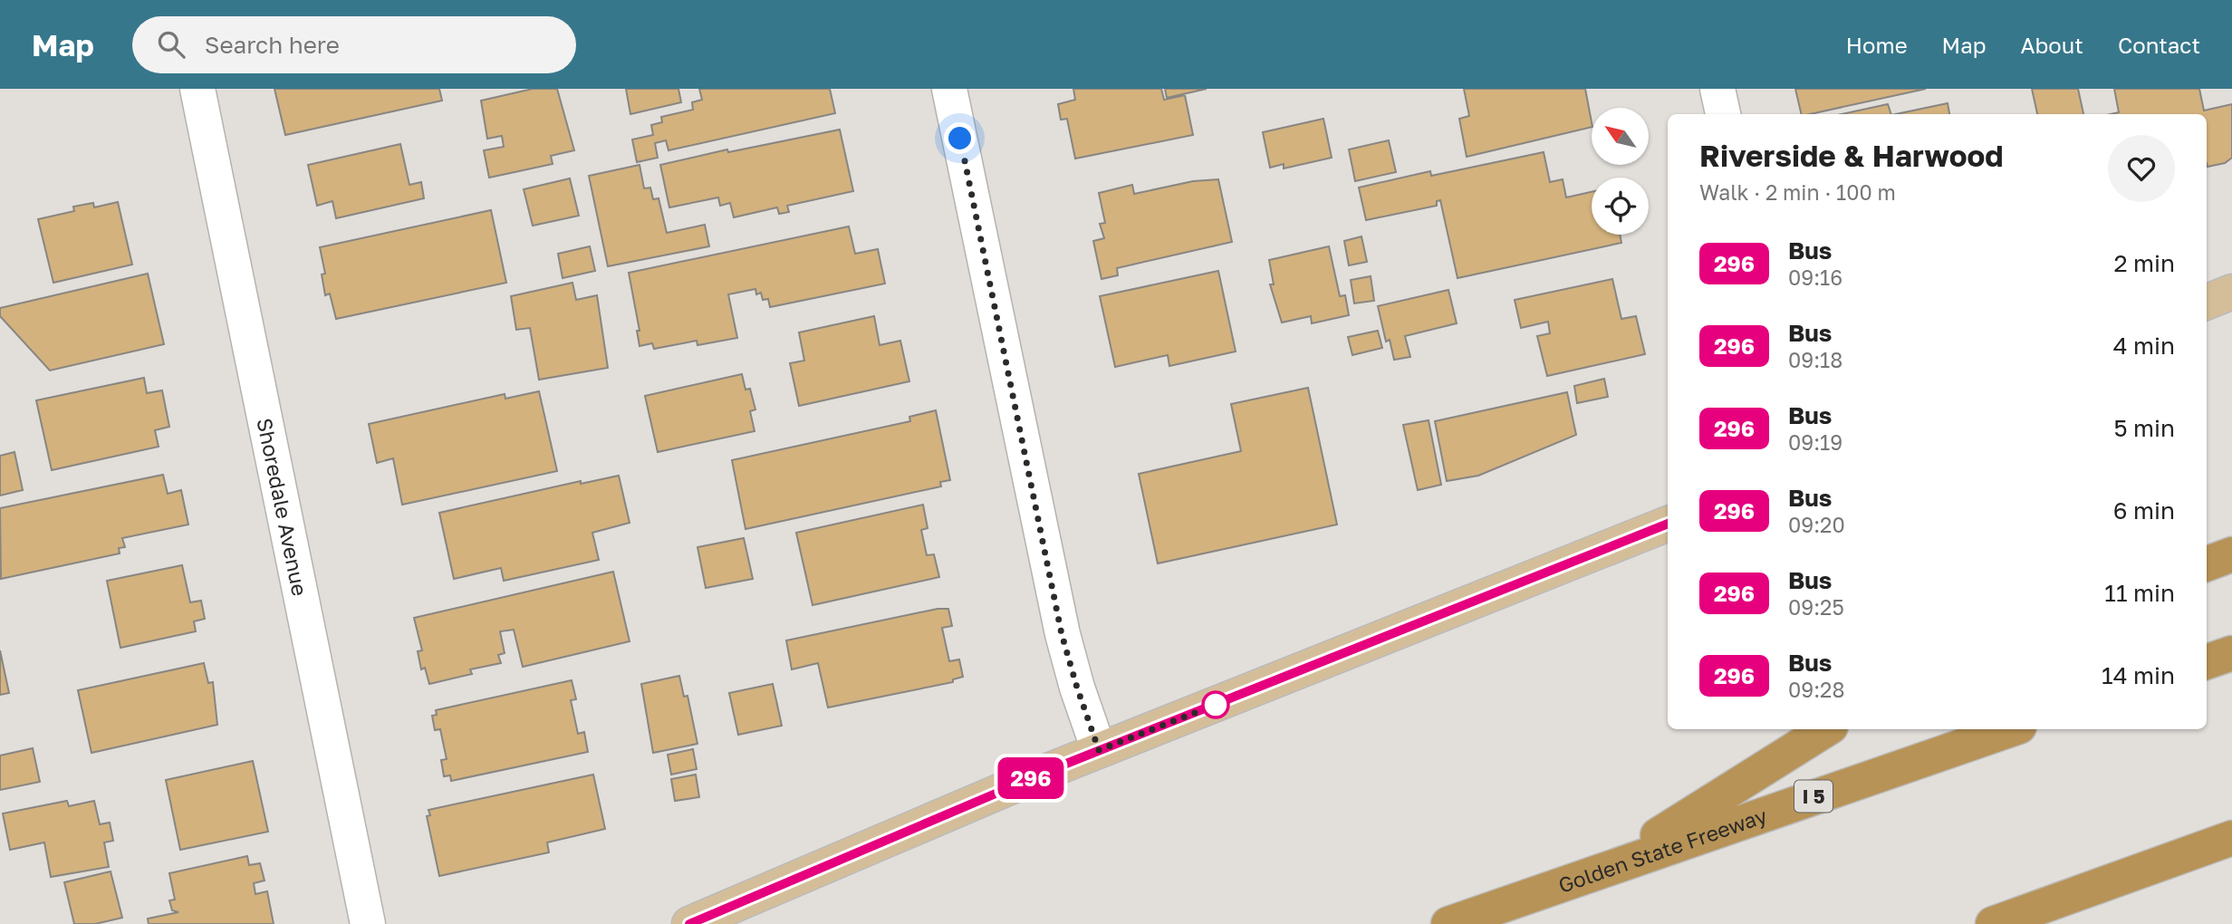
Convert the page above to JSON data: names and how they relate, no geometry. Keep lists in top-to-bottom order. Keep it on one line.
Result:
{"streets":{"highway":["I 5","Golden State Freeway"],"street":["Shoredale Avenue"]},"lines":["bus line 296"],"north":"top left","page":{"header":"Map","search":"Search here","nav":["Home","Map","About","Contact"],"on_map":"296","heading":["Riverside & Harwood","Walk · 2 min · 100 m"],"list":[{"mark":"296","name":"Bus","note":"09:16","value":"2 min"},{"mark":"296","name":"Bus","note":"09:18","value":"4 min"},{"mark":"296","name":"Bus","note":"09:19","value":"5 min"},{"mark":"296","name":"Bus","note":"09:20","value":"6 min"},{"mark":"296","name":"Bus","note":"09:25","value":"11 min"},{"mark":"296","name":"Bus","note":"09:28","value":"14 min"}]}}
